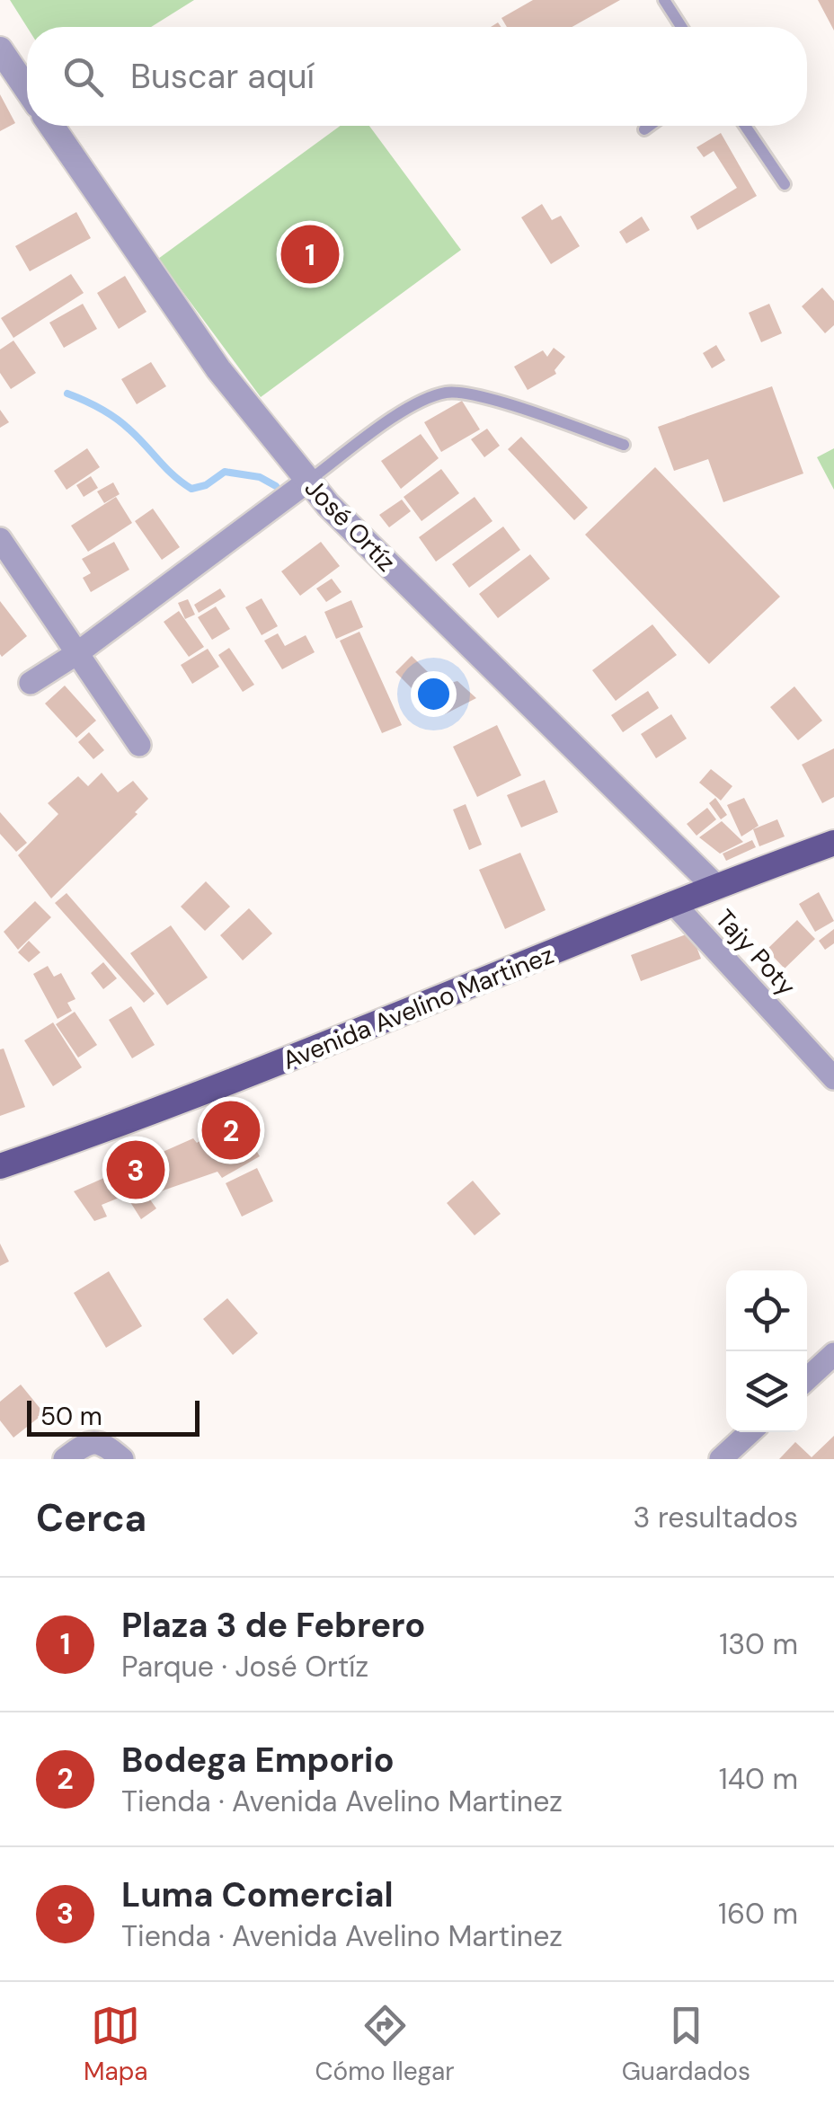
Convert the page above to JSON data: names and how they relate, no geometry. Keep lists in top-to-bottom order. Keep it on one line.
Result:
{"streets":{"main road":["Avenida Avelino Martinez"],"street":["José Ortíz","Tajy Poty"]},"crossings":[["José Ortíz","Avenida Avelino Martinez"],["Tajy Poty","Avenida Avelino Martinez"]],"scale_bar":"50 m","page":{"search":"Buscar aquí","pins":["1","2","3"],"scale":"50 m","heading":["Cerca","3 resultados"],"list":[{"mark":"1","name":"Plaza 3 de Febrero","note":"Parque · José Ortíz","value":"130 m"},{"mark":"2","name":"Bodega Emporio","note":"Tienda · Avenida Avelino Martinez","value":"140 m"},{"mark":"3","name":"Luma Comercial","note":"Tienda · Avenida Avelino Martinez","value":"160 m"}],"nav":["Mapa","Cómo llegar","Guardados"]}}
